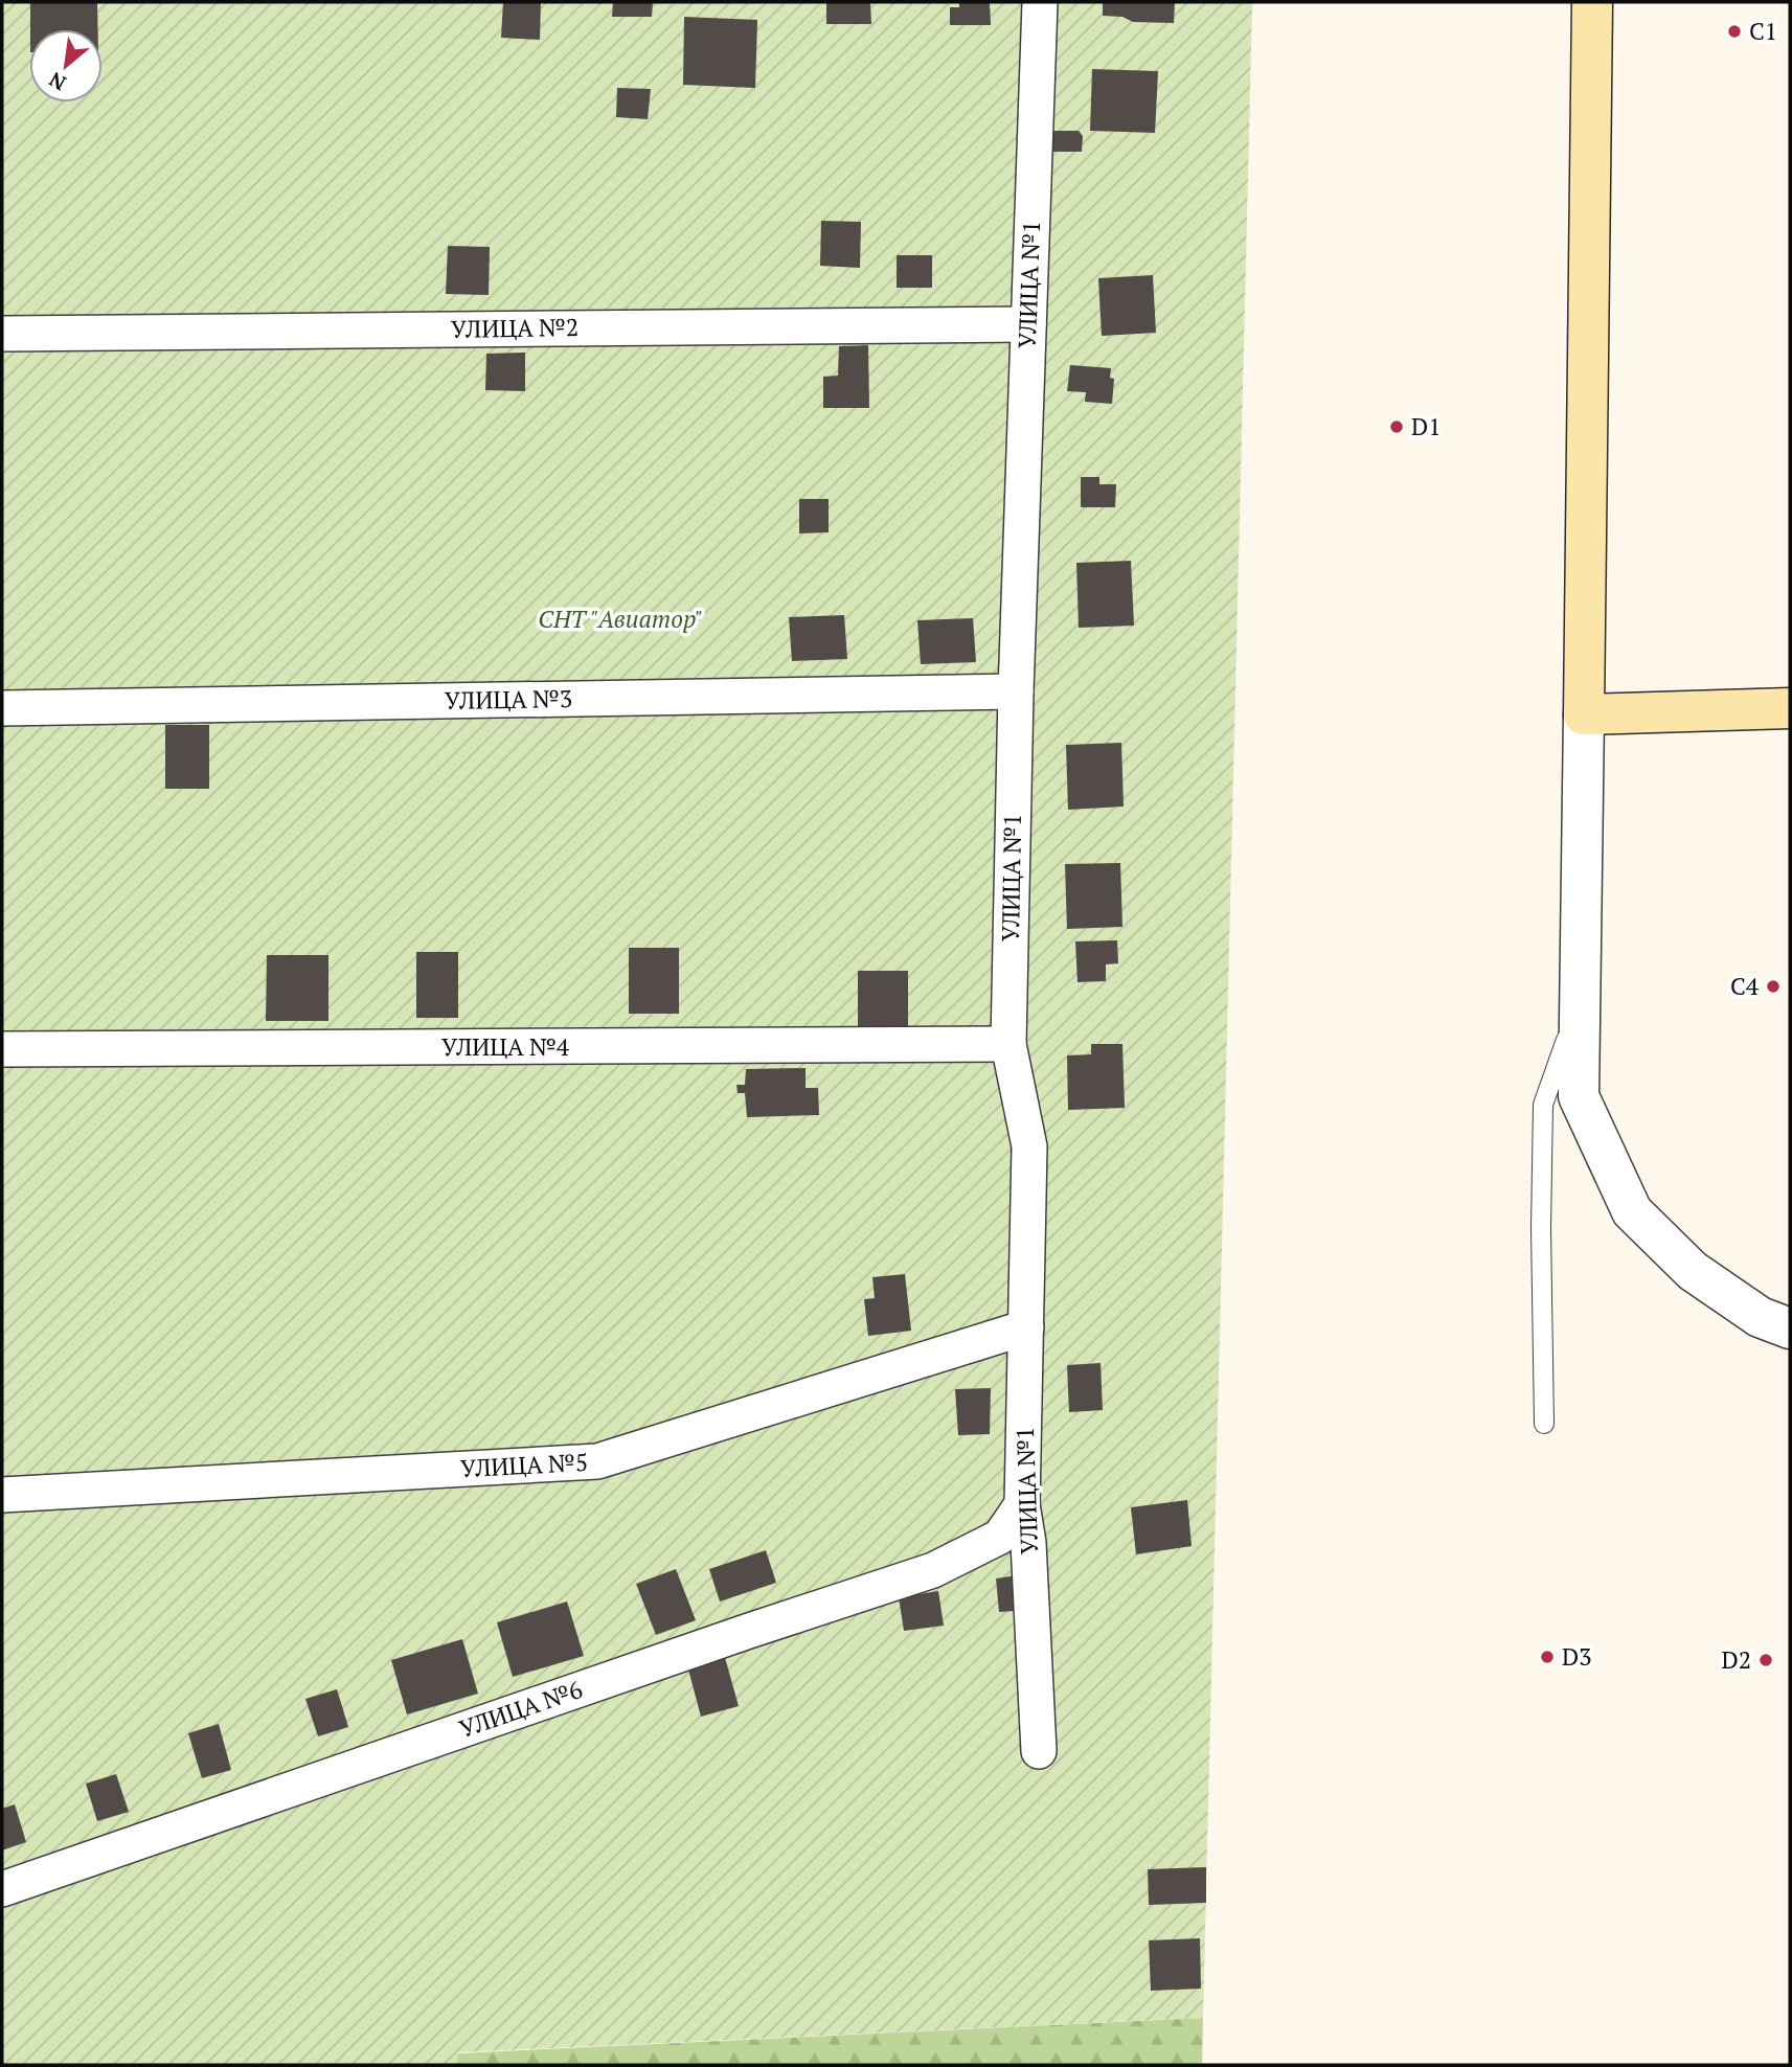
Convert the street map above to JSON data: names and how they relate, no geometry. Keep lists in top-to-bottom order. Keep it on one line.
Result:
{"streets":{"street":["УЛИЦА №1","УЛИЦА №2","УЛИЦА №3","УЛИЦА №4","УЛИЦА №5","УЛИЦА №6"]},"crossings":[["УЛИЦА №1","УЛИЦА №2"],["УЛИЦА №1","УЛИЦА №3"],["УЛИЦА №1","УЛИЦА №4"],["УЛИЦА №1","УЛИЦА №5"],["УЛИЦА №1","УЛИЦА №6"]],"parks":["СНТ \"Авиатор\""],"places":["C1","D1","C4","D3","D2"],"north":"bottom left"}
